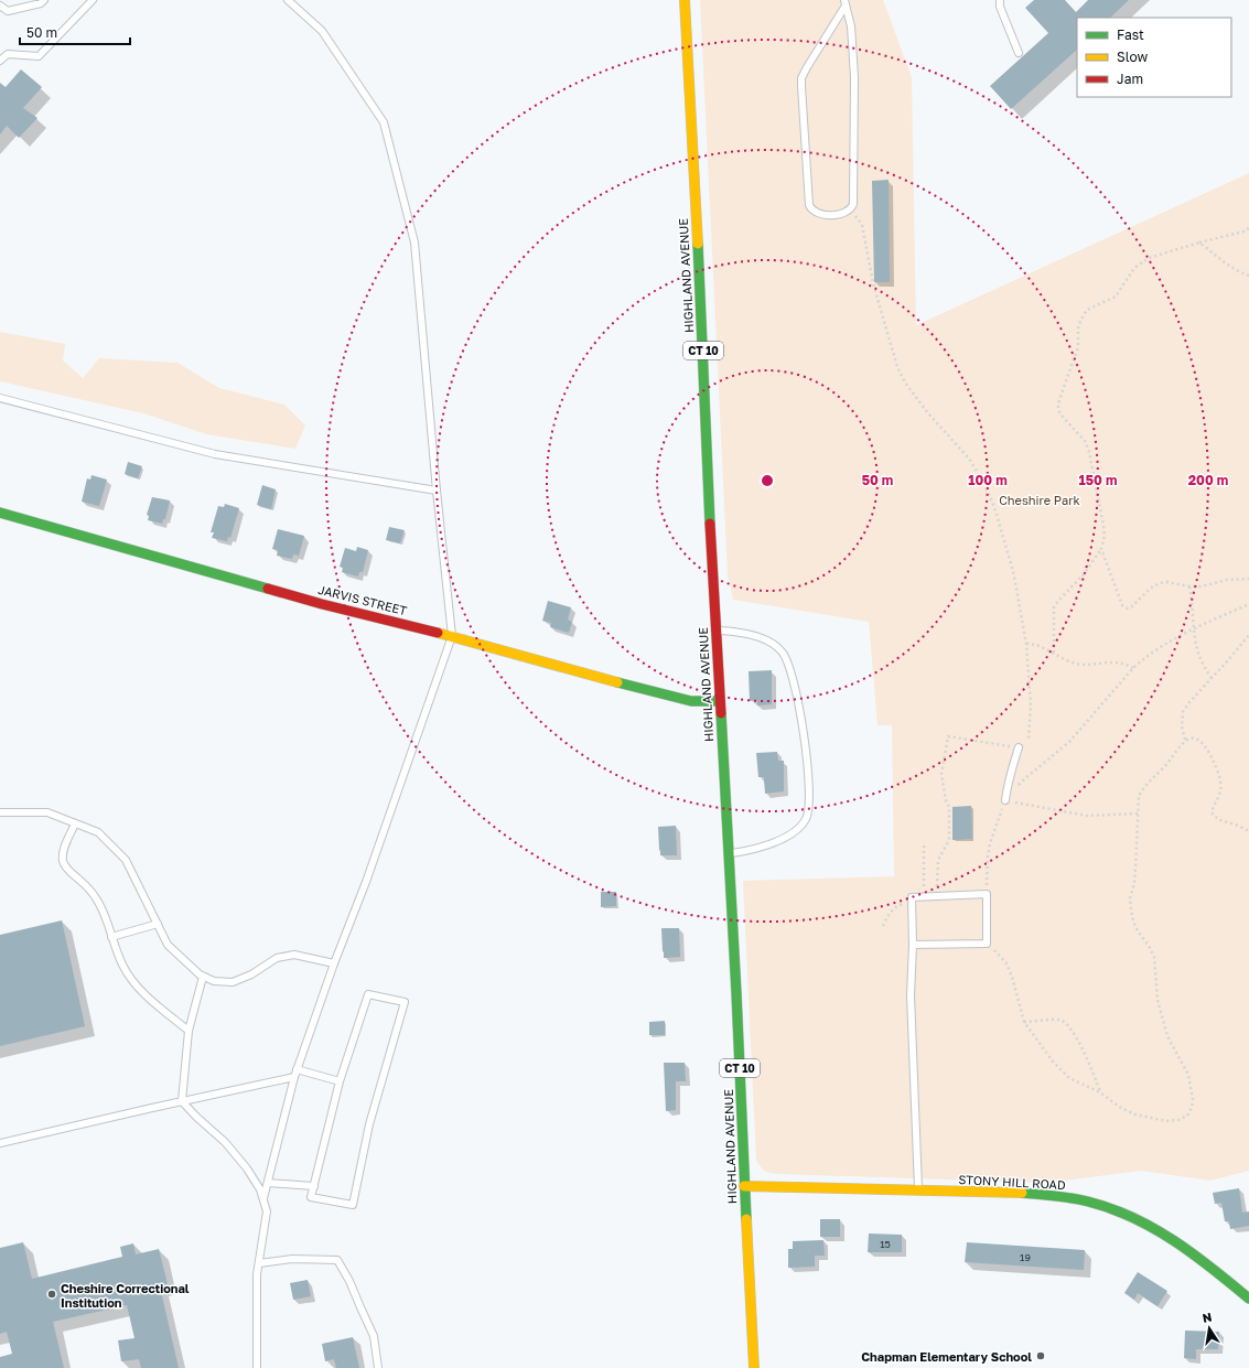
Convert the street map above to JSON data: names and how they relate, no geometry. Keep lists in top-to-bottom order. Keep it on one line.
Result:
{"streets":{"main road":["HIGHLAND AVENUE","CT 10","JARVIS STREET","STONY HILL ROAD"]},"crossings":[["HIGHLAND AVENUE","JARVIS STREET"],["HIGHLAND AVENUE","STONY HILL ROAD"]],"parks":["Cheshire Park"],"places":["Cheshire Correctional Institution","Chapman Elementary School"],"house_numbers":["15","19"],"legend":["Fast","Slow","Jam"],"scale_bar":"50 m","north":"top","rings":["50 m","100 m","150 m","200 m"]}
